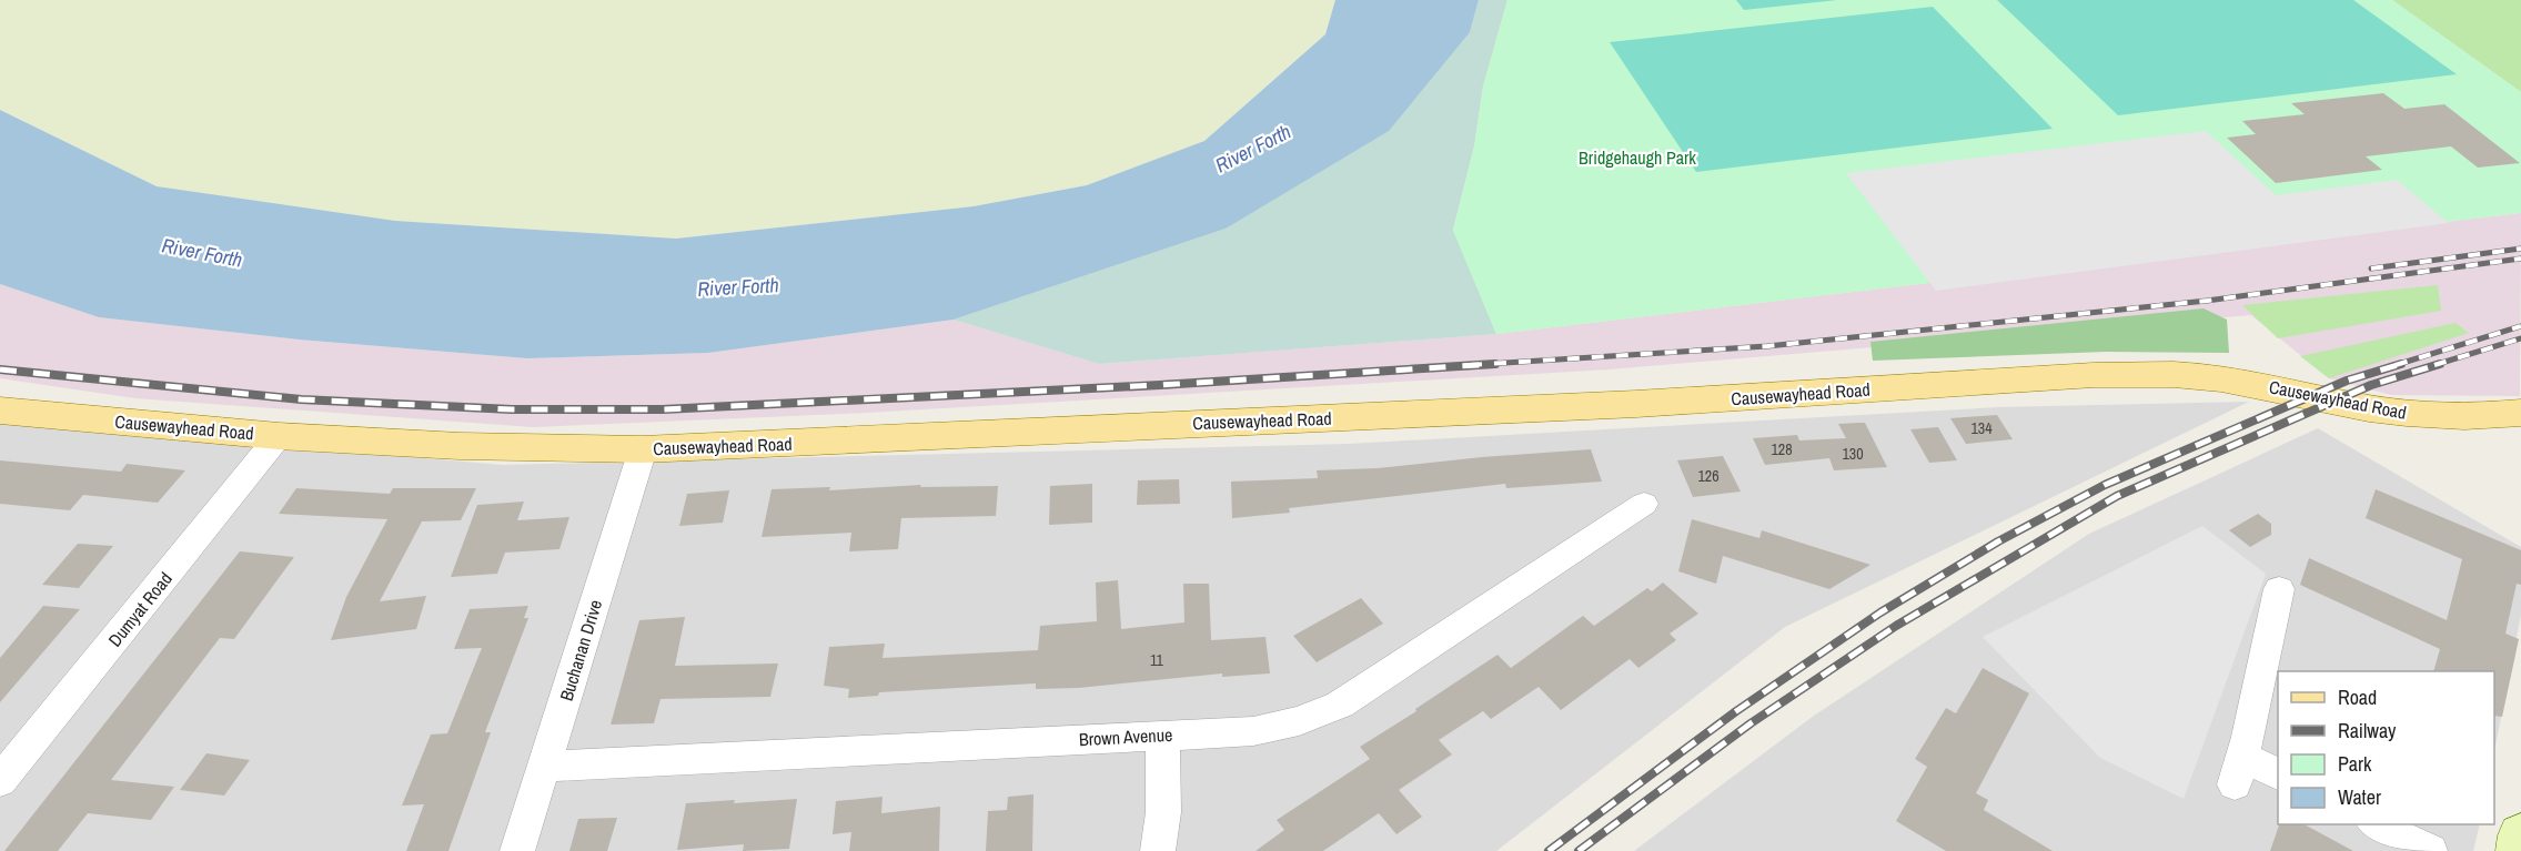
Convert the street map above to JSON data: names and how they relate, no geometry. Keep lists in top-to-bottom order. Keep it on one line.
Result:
{"streets":{"main road":["Causewayhead Road"],"street":["Dumyat Road","Buchanan Drive","Brown Avenue"]},"crossings":[["Causewayhead Road","Dumyat Road"],["Causewayhead Road","Buchanan Drive"],["Buchanan Drive","Brown Avenue"]],"water":["River Forth"],"parks":["Bridgehaugh Park"],"house_numbers":["134","128","130","126","11"],"legend":["Road","Railway","Park","Water"]}
